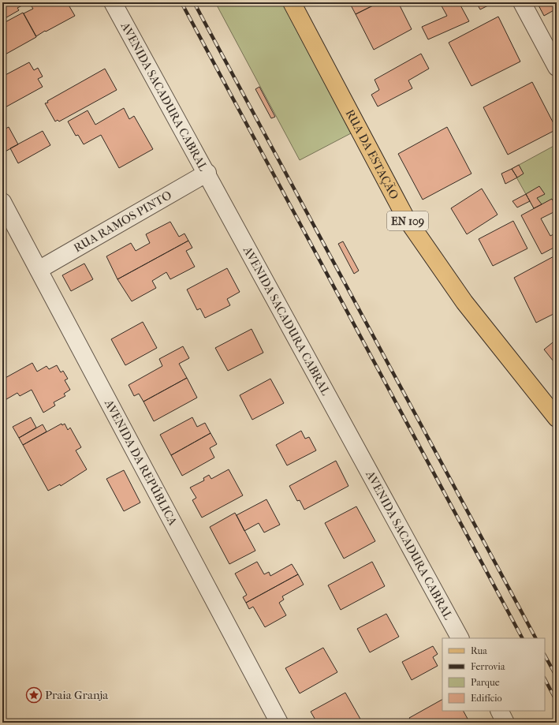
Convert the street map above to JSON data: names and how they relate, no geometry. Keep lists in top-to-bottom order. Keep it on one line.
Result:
{"streets":{"main road":["RUA DA ESTAÇÃO","EN 109"],"street":["AVENIDA SACADURA CABRAL","RUA RAMOS PINTO","AVENIDA DA REPÚBLICA"]},"crossings":[["AVENIDA SACADURA CABRAL","RUA RAMOS PINTO"],["RUA RAMOS PINTO","AVENIDA DA REPÚBLICA"]],"places":{"place":["Praia Granja"]},"legend":["Rua","Ferrovia","Parque","Edifício"]}
